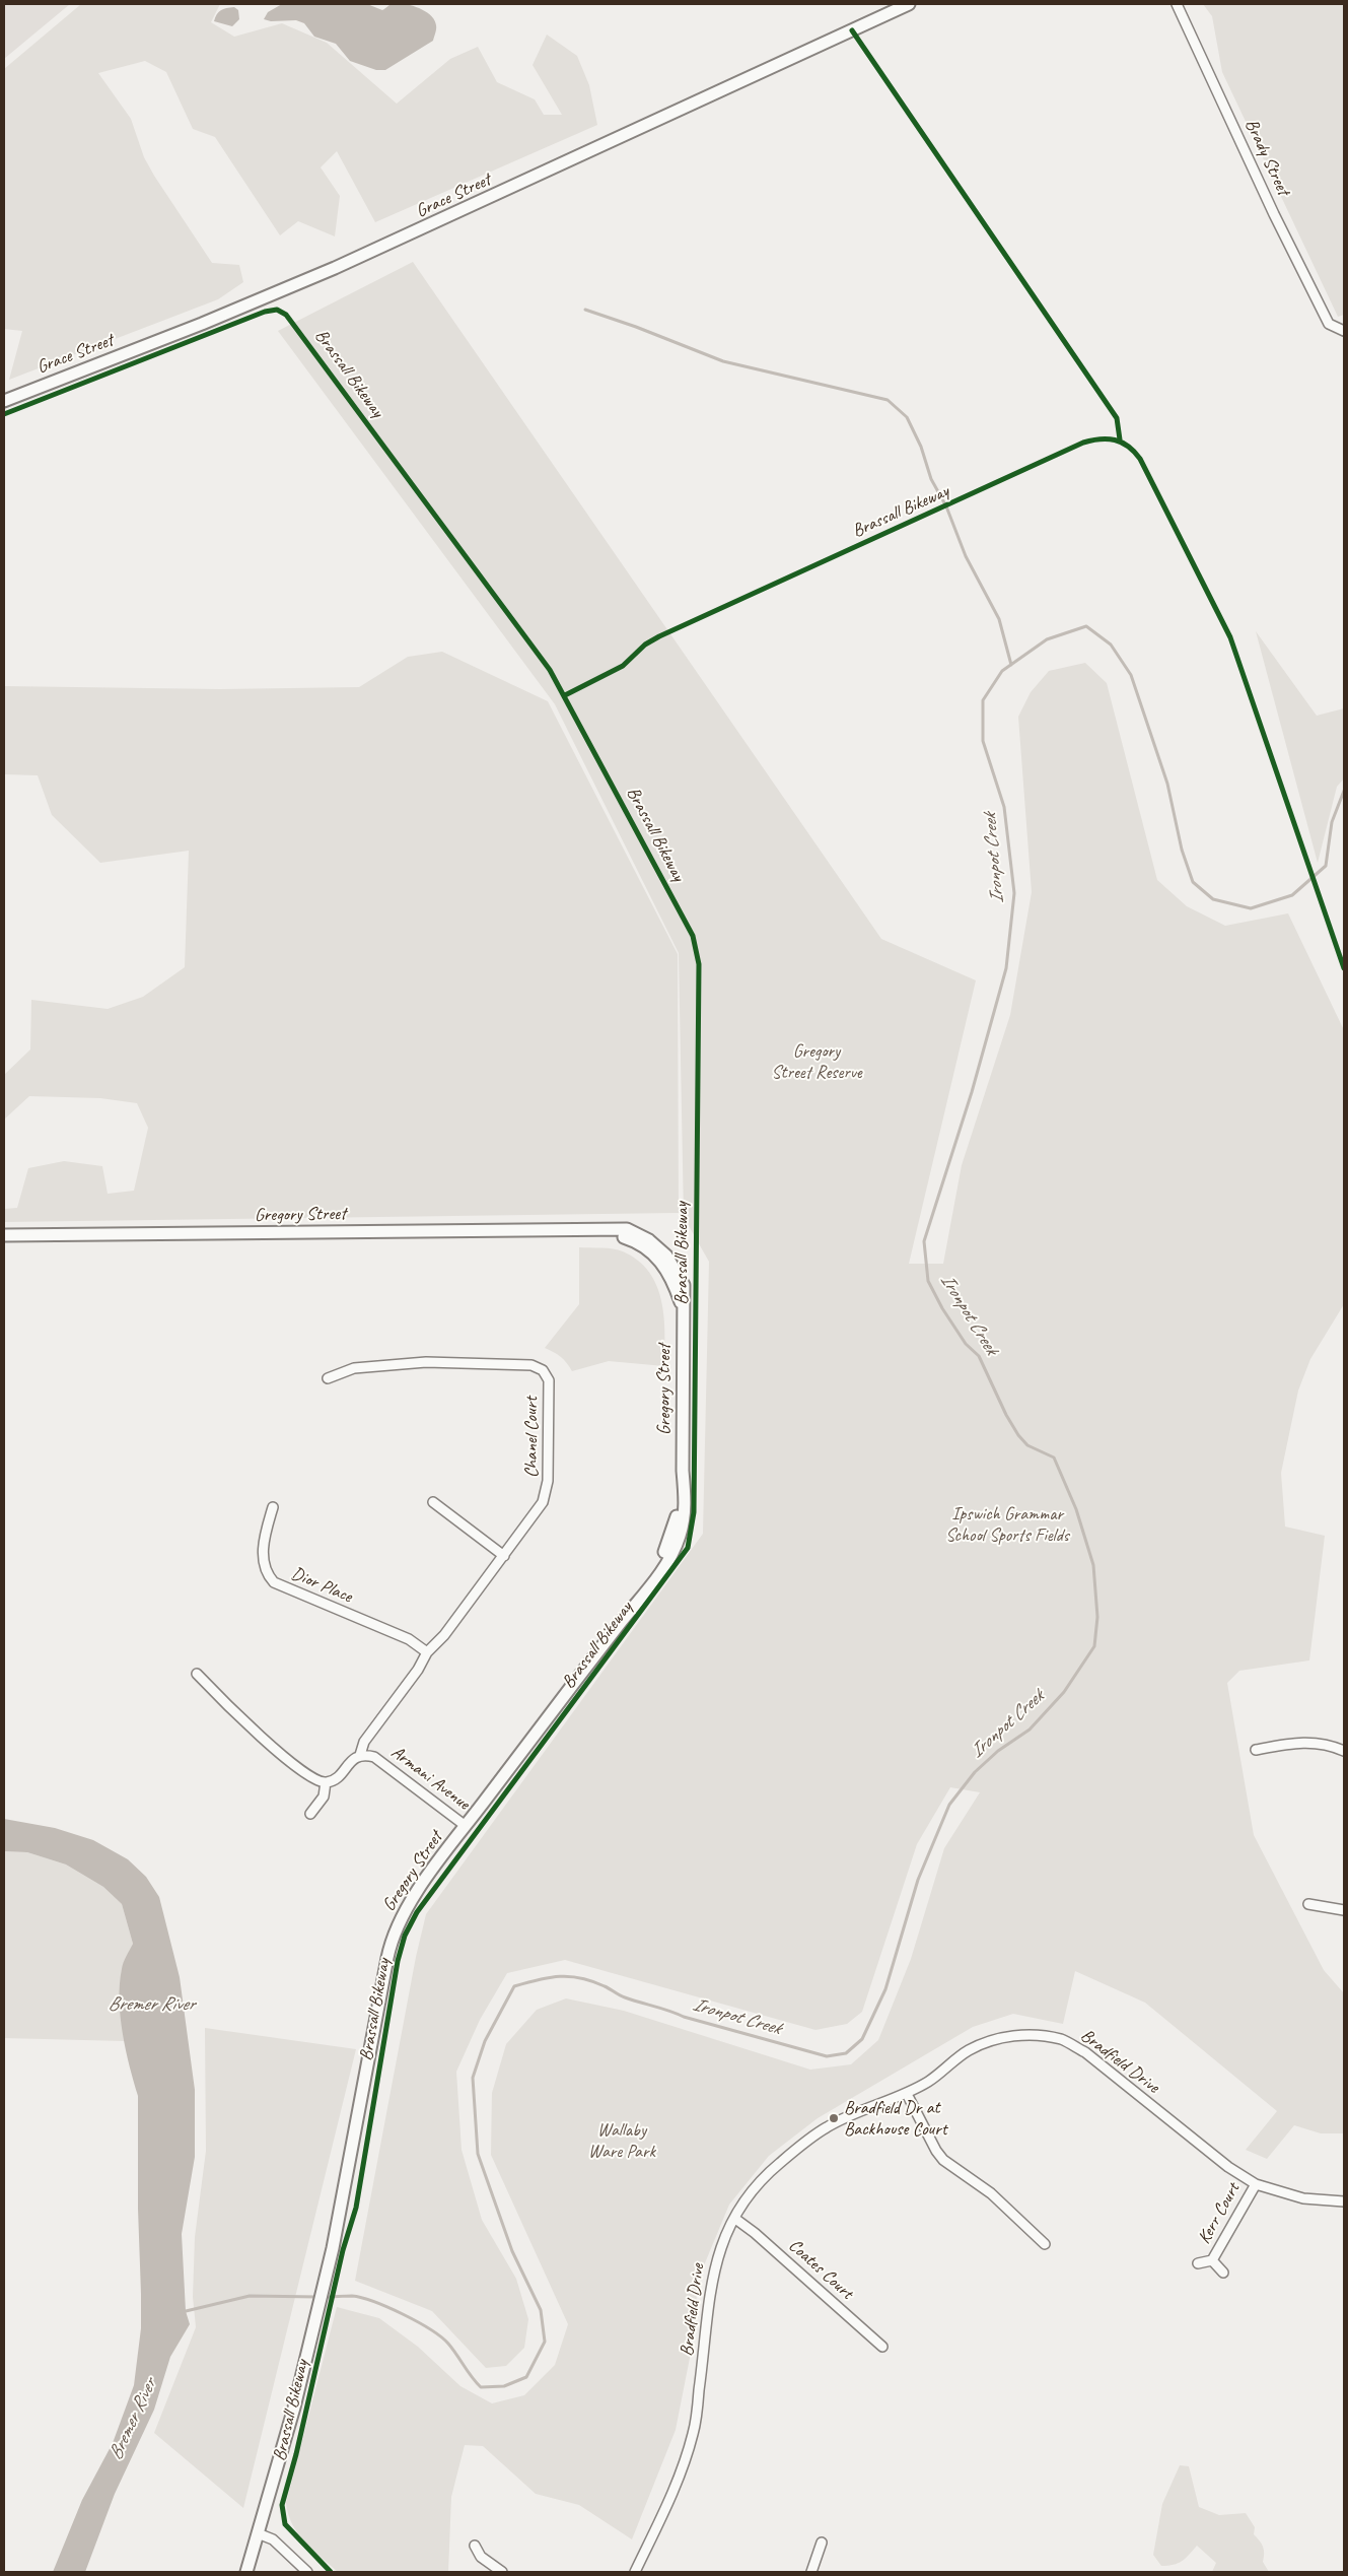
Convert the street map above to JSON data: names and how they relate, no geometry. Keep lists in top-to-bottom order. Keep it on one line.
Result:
{"streets":{"main road":["Grace Street","Gregory Street"],"street":["Brady Street","Chanel Court","Dior Place","Armani Avenue","Bradfield Drive","Kerr Court","Coates Court"],"cycle path":["Brassall Bikeway"]},"crossings":[["Gregory Street","Armani Avenue"],["Chanel Court","Dior Place"],["Chanel Court","Armani Avenue"],["Bradfield Drive","Kerr Court"],["Bradfield Drive","Coates Court"]],"water":["Ironpot Creek","Bremer River"],"parks":["Gregory Street Reserve","Ipswich Grammar School Sports Fields","Wallaby Ware Park"],"places":["Bradfield Dr at Backhouse Court"]}
